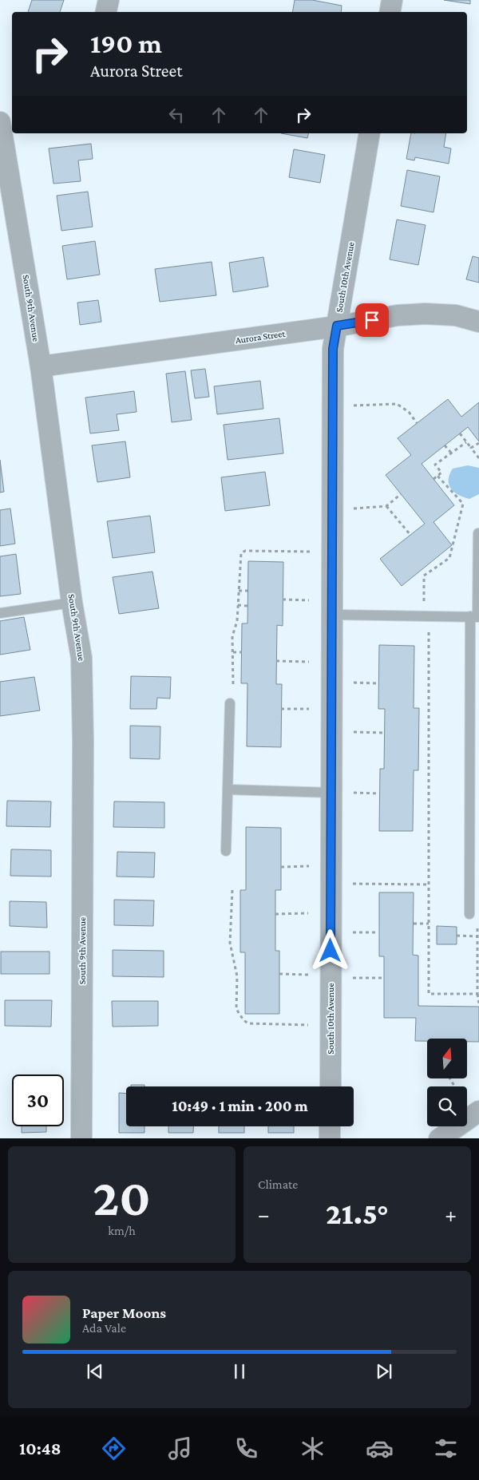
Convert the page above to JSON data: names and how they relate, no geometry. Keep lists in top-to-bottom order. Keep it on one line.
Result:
{"streets":{"street":["South 10th Avenue","South 9th Avenue","Aurora Street"]},"crossings":[["South 10th Avenue","Aurora Street"],["South 9th Avenue","Aurora Street"]],"north":"top","page":{"turn":["190 m","Aurora Street"],"limit":"30","trip":"10:49 · 1 min · 200 m","tile":[["20","km/h"],"Climate"],"heat":["−","21.5°","+"],"song":["Paper Moons","Ada Vale"],"tabs":"10:48"}}
